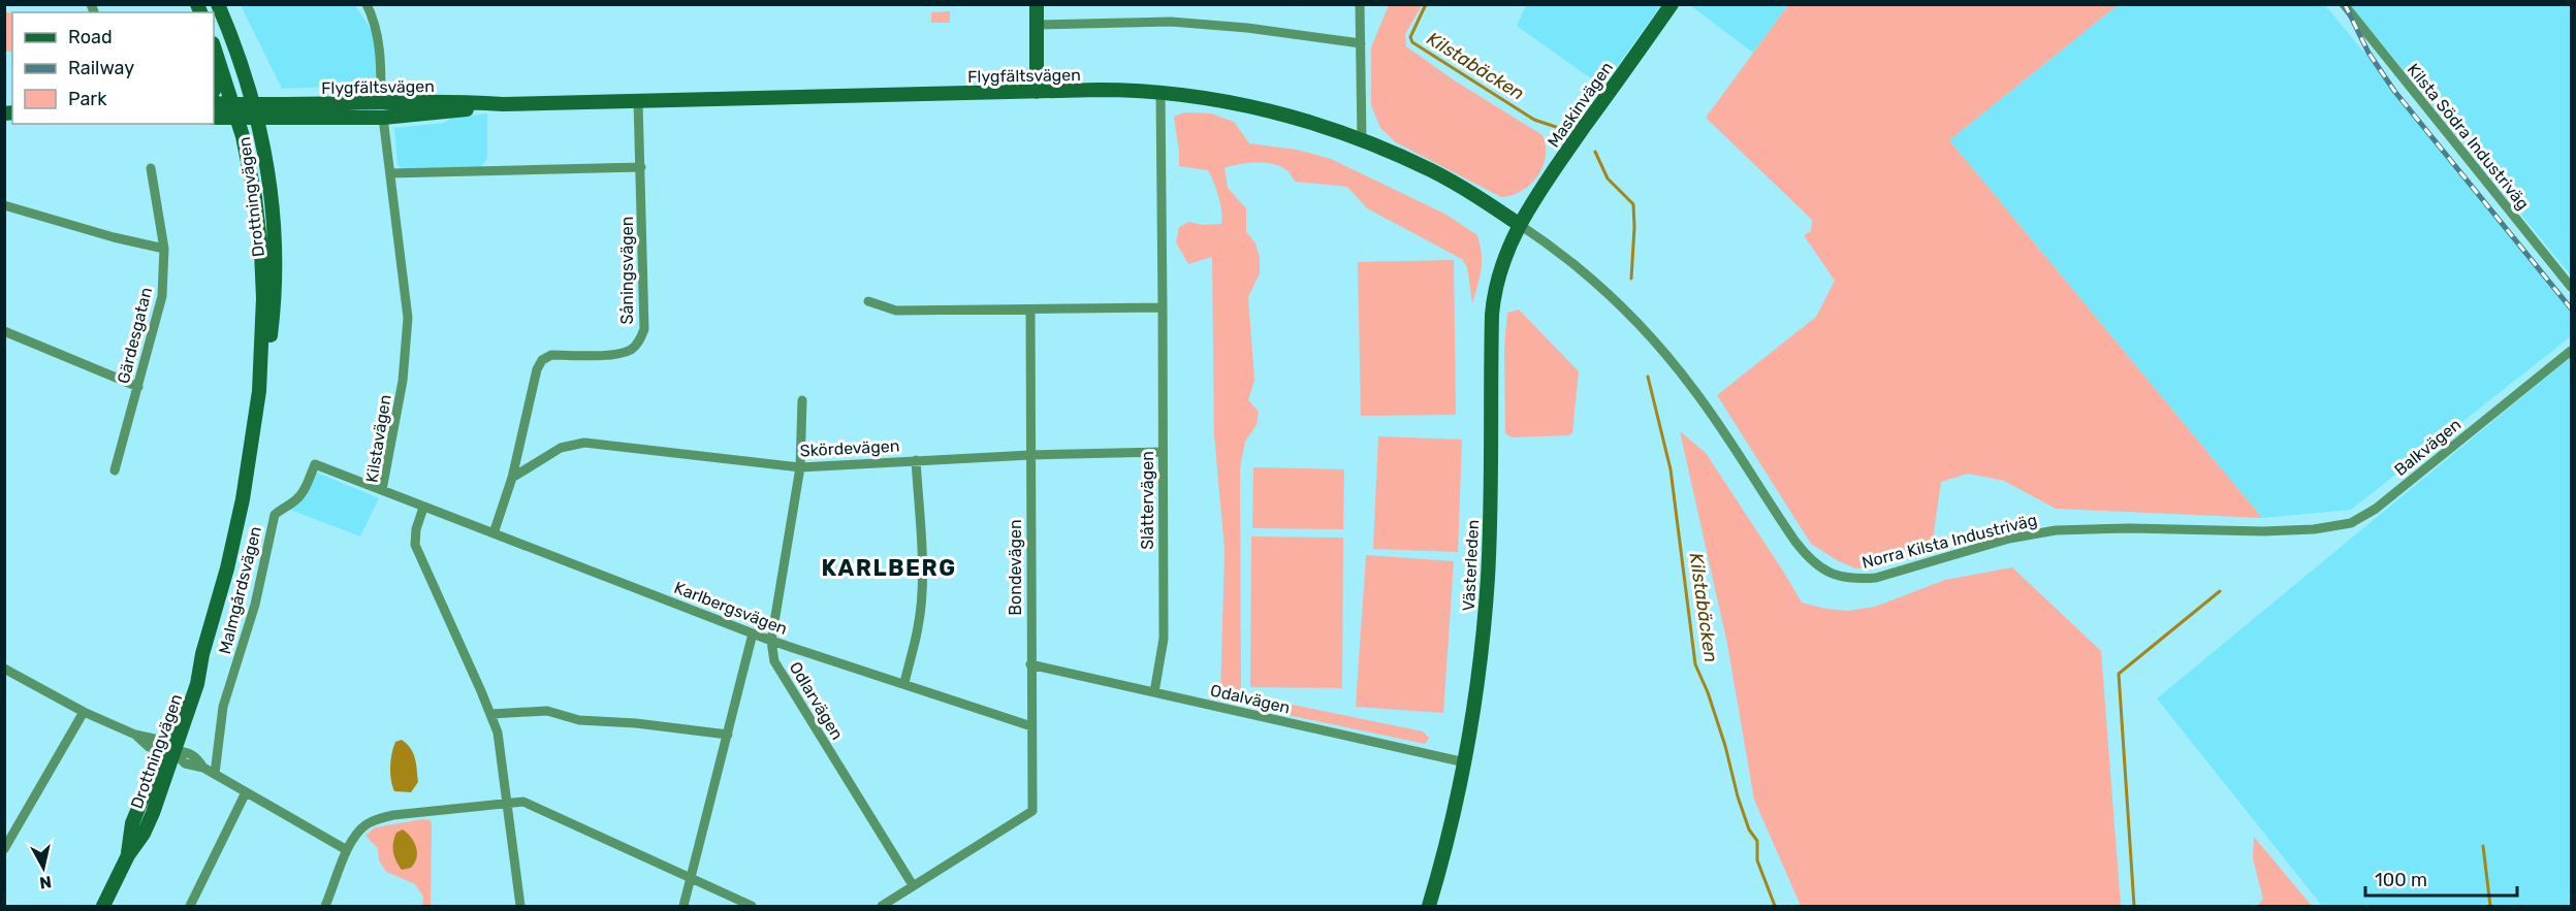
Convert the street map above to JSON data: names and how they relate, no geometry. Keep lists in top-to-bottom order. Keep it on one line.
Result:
{"streets":{"street":["Flygfältsvägen","Maskinvägen","Kilsta Södra Industriväg","Drottningvägen","Såningsvägen","Gärdesgatan","Kilstavägen","Balkvägen","Skördevägen","Slåttervägen","Norra Kilsta Industriväg","Västerleden","Bondevägen","Malmgårdsvägen","Karlbergsvägen","Odalvägen","Odlarvägen"]},"crossings":[["Flygfältsvägen","Maskinvägen"],["Flygfältsvägen","Drottningvägen"],["Flygfältsvägen","Såningsvägen"],["Flygfältsvägen","Kilstavägen"],["Flygfältsvägen","Slåttervägen"],["Flygfältsvägen","Norra Kilsta Industriväg"],["Flygfältsvägen","Västerleden"],["Maskinvägen","Norra Kilsta Industriväg"],["Maskinvägen","Västerleden"],["Såningsvägen","Skördevägen"],["Såningsvägen","Karlbergsvägen"],["Kilstavägen","Malmgårdsvägen"],["Kilstavägen","Karlbergsvägen"],["Balkvägen","Norra Kilsta Industriväg"],["Skördevägen","Slåttervägen"],["Skördevägen","Bondevägen"],["Skördevägen","Odlarvägen"],["Slåttervägen","Odalvägen"],["Norra Kilsta Industriväg","Västerleden"],["Västerleden","Odalvägen"],["Bondevägen","Karlbergsvägen"],["Bondevägen","Odalvägen"],["Bondevägen","Odlarvägen"],["Karlbergsvägen","Odlarvägen"]],"districts":["KARLBERG"],"water":["Kilstabäcken"],"legend":["Road","Railway","Park"],"scale_bar":"100 m","north":"bottom"}
